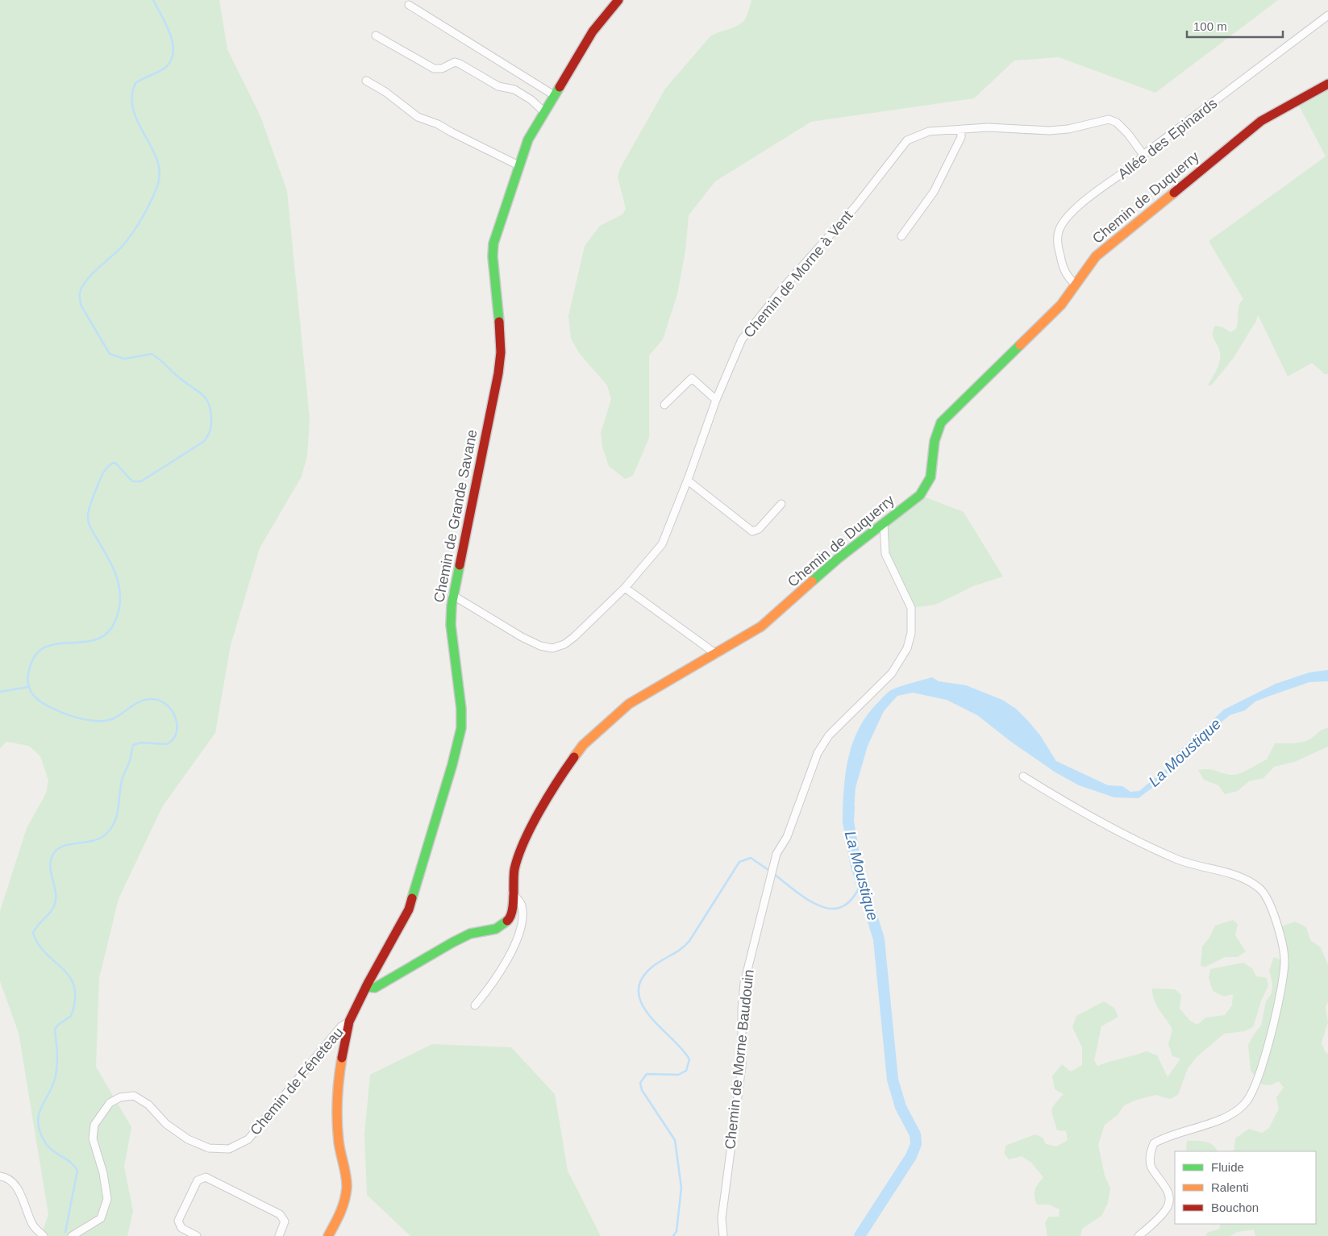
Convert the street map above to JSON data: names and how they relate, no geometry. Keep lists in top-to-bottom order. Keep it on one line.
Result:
{"streets":{"street":["Allée des Epinards","Chemin de Duquerry","Chemin de Morne à Vent","Chemin de Grande Savane","Chemin de Morne Baudouin","Chemin de Féneteau"]},"crossings":[["Allée des Epinards","Chemin de Duquerry"],["Allée des Epinards","Chemin de Morne à Vent"],["Chemin de Duquerry","Chemin de Grande Savane"],["Chemin de Duquerry","Chemin de Morne Baudouin"],["Chemin de Morne à Vent","Chemin de Grande Savane"],["Chemin de Grande Savane","Chemin de Féneteau"]],"water":["La Moustique"],"legend":["Fluide","Ralenti","Bouchon"],"scale_bar":"100 m"}
